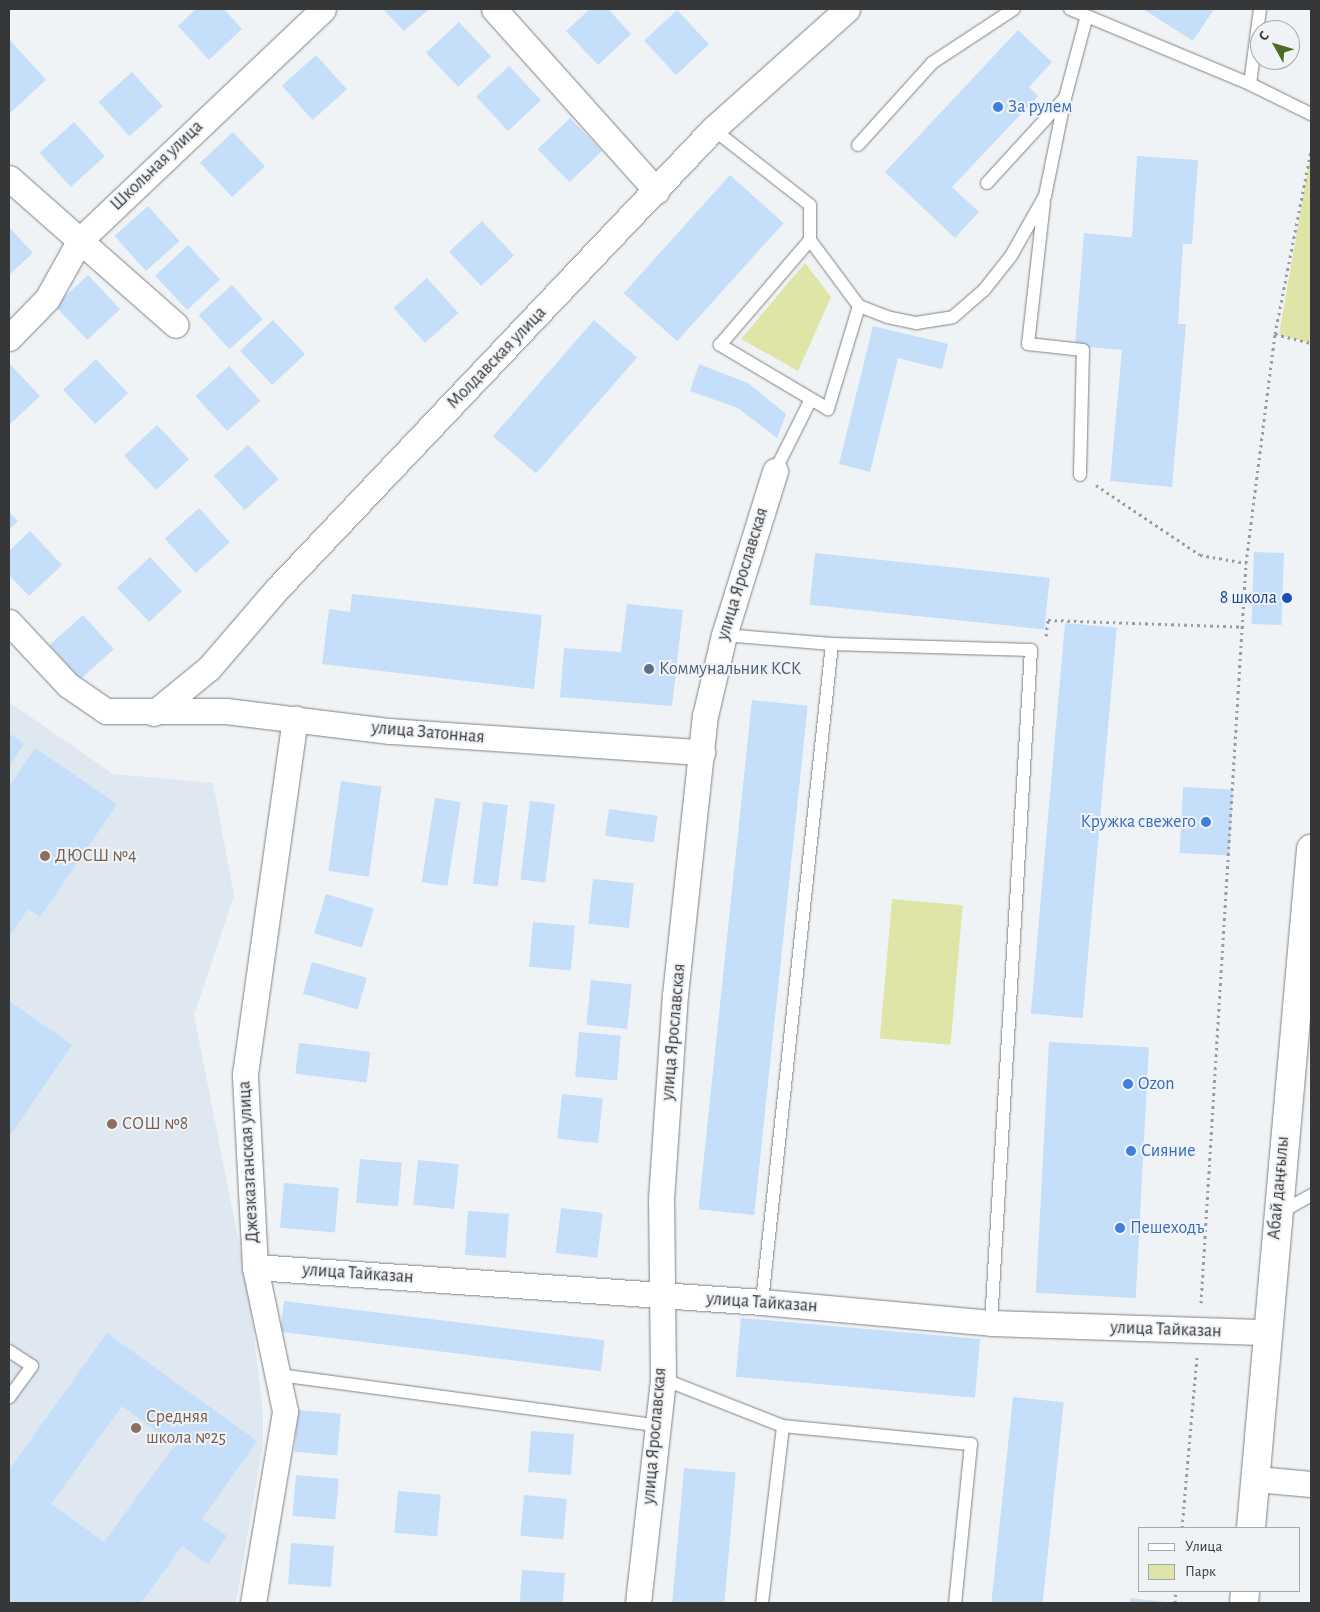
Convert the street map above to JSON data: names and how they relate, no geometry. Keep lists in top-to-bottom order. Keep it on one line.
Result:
{"streets":{"main road":["Абай даңғылы"],"street":["Школьная улица","Молдавская улица","улица Ярославская","улица Затонная","Джезказганская улица","улица Тайказан"]},"crossings":[["Молдавская улица","улица Затонная"],["улица Ярославская","улица Затонная"],["улица Ярославская","улица Тайказан"],["улица Затонная","Джезказганская улица"],["Джезказганская улица","улица Тайказан"],["Абай даңғылы","улица Тайказан"]],"places":["За рулем","8 школа","Коммунальник КСК","Кружка свежего","ДЮСШ №4","Ozon","СОШ №8","Сияние","Пешеходъ","Средняя школа №25"],"legend":["Улица","Парк"],"north":"top left"}
